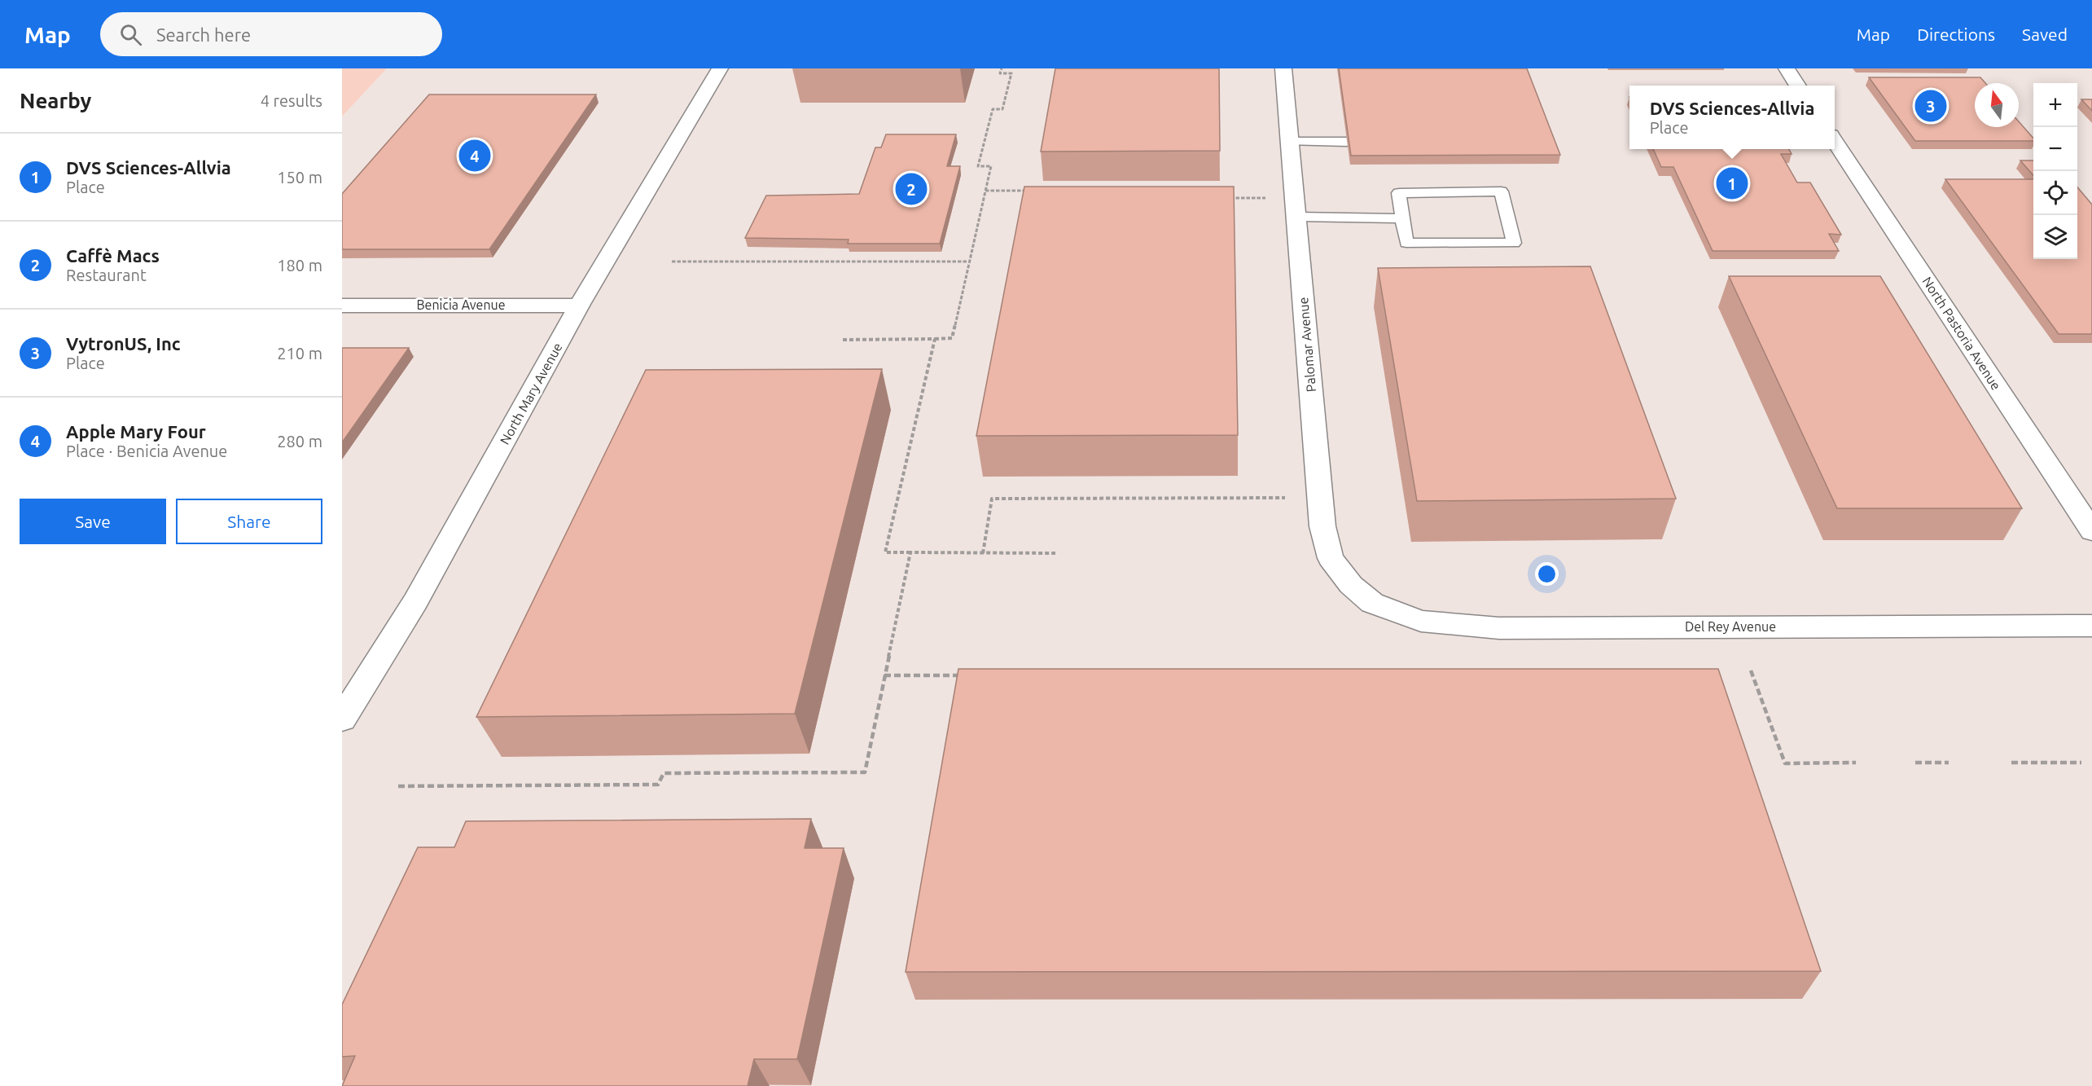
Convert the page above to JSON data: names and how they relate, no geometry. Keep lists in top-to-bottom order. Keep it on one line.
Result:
{"streets":{"street":["Benicia Avenue","North Pastoria Avenue","Palomar Avenue","North Mary Avenue","Del Rey Avenue"]},"crossings":[["Benicia Avenue","North Mary Avenue"],["Palomar Avenue","Del Rey Avenue"]],"north":"top","page":{"header":"Map","search":"Search here","nav":["Map","Directions","Saved"],"heading":["Nearby","4 results"],"map_buttons":["+","−"],"popup":["DVS Sciences-Allvia","Place"],"pins":["3","4","1","2"],"list":[{"mark":"1","name":"DVS Sciences-Allvia","note":"Place","value":"150 m"},{"mark":"2","name":"Caffè Macs","note":"Restaurant","value":"180 m"},{"mark":"3","name":"VytronUS, Inc","note":"Place","value":"210 m"},{"mark":"4","name":"Apple Mary Four","note":"Place · Benicia Avenue","value":"280 m"}],"buttons":["Save","Share"]}}
